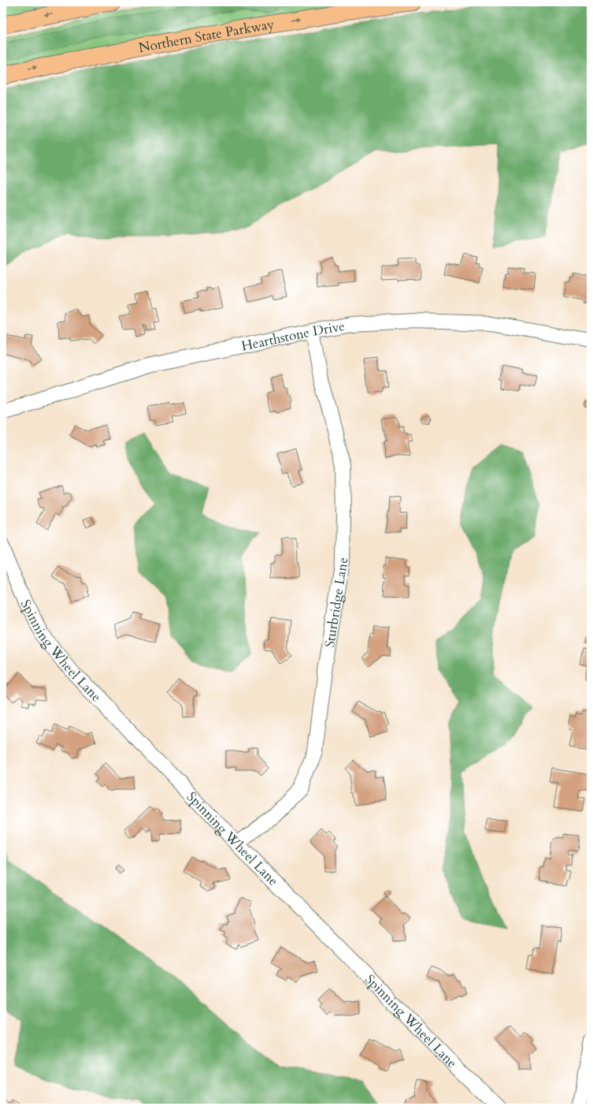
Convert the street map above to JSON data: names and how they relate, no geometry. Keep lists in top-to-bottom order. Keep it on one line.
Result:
{"streets":{"highway":["Northern State Parkway"],"street":["Hearthstone Drive","Sturbridge Lane","Spinning Wheel Lane"]},"crossings":[["Hearthstone Drive","Sturbridge Lane"],["Sturbridge Lane","Spinning Wheel Lane"]],"one_way":["Northern State Parkway"]}
